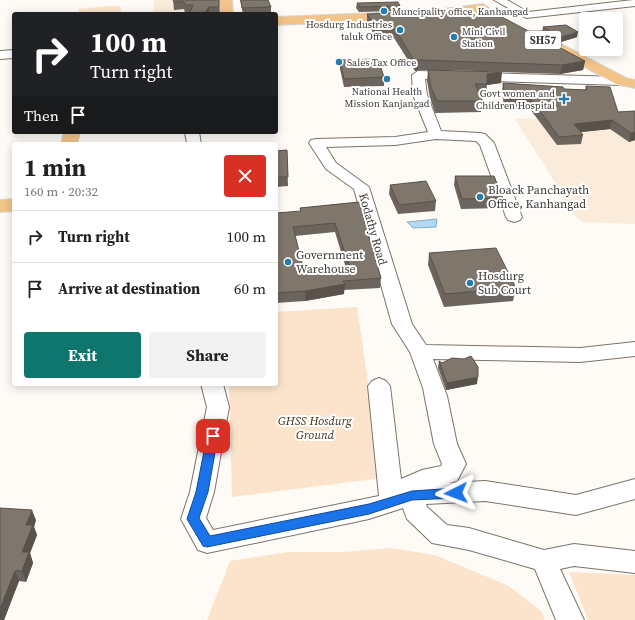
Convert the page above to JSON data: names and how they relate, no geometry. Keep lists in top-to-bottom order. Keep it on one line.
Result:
{"streets":{"main road":["SH57"],"street":["Kodathy Road"]},"parks":["GHSS Hosdurg Ground"],"places":{"other":["Muncipality office, Kanhangad","Hosdurg Industries taluk Office","Mini Civil Station","Sales Tax Office","National Health Mission Kanjangad","Bloack Panchayath Office, Kanhangad","Government Warehouse","Hosdurg Sub Court"],"health":["Govt women and Children Hospital"]},"page":{"turn":["100 m","Turn right"],"then":"Then","heading":["1 min","160 m · 20:32"],"list":[{"name":"Turn right","value":"100 m"},{"name":"Arrive at destination","value":"60 m"}],"buttons":["Exit","Share"]}}
